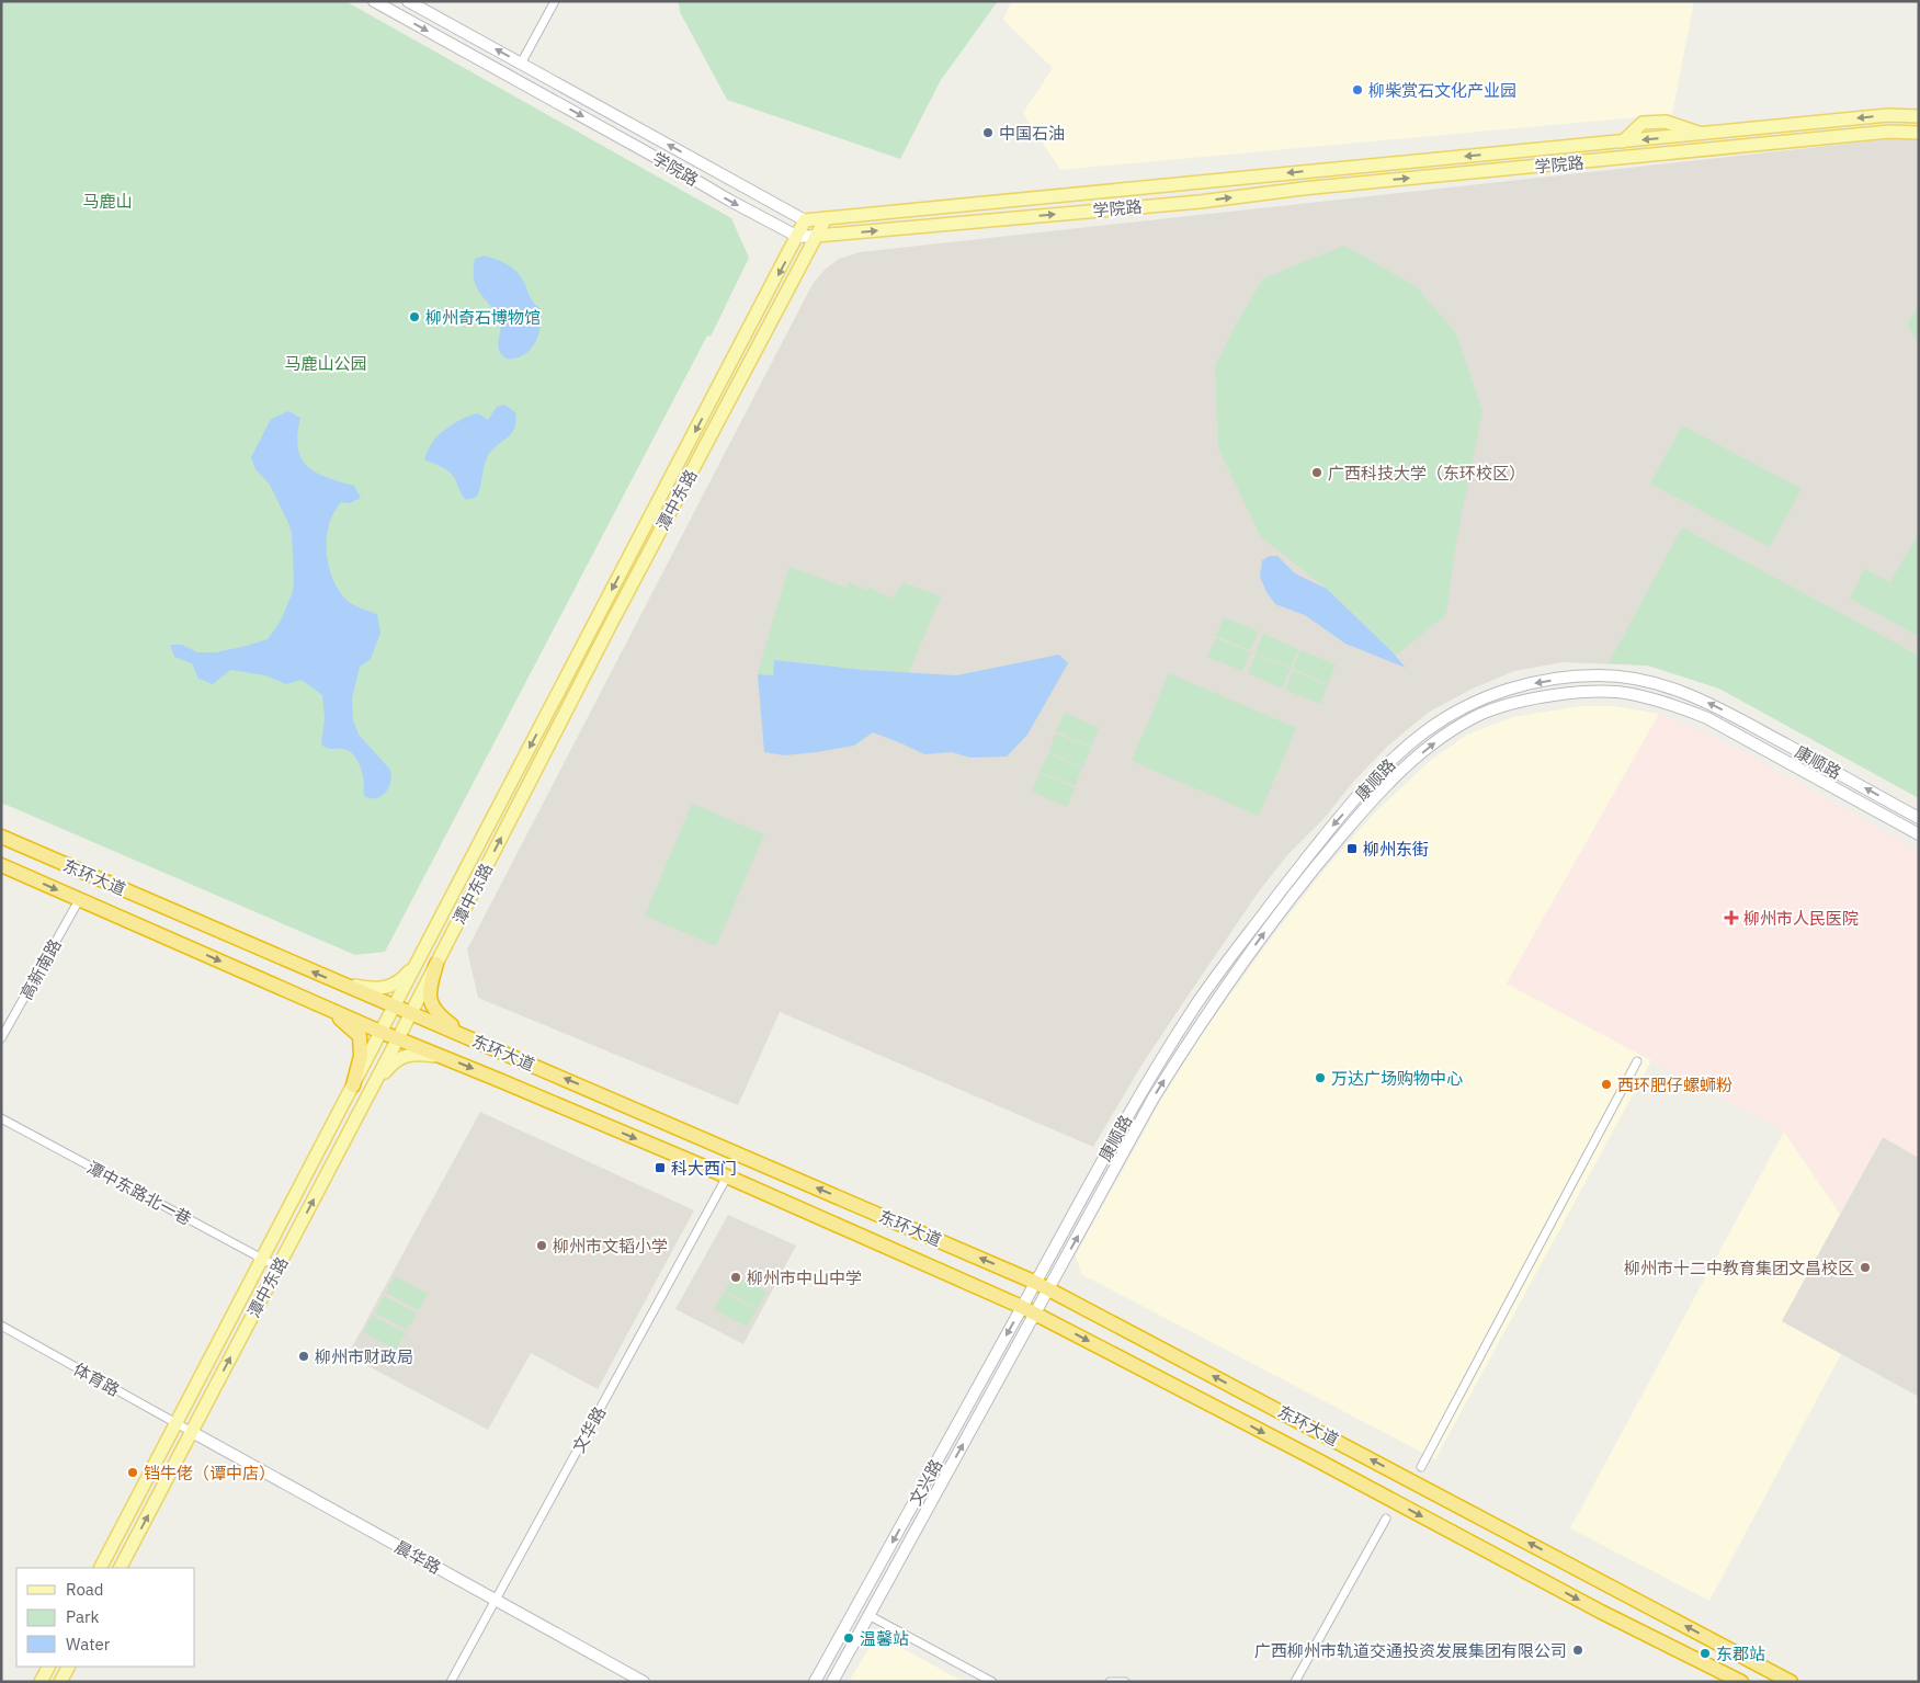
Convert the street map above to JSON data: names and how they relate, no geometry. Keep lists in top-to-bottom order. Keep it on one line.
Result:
{"streets":{"highway":["东环大道"],"main road":["学院路","潭中东路","康顺路","文兴路","晨华路"],"street":["高新南路","潭中东路北一巷","体育路","文华路"]},"crossings":[["学院路","潭中东路"],["潭中东路","东环大道"],["潭中东路","潭中东路北一巷"],["潭中东路","体育路"],["潭中东路","晨华路"],["康顺路","东环大道"],["康顺路","文兴路"],["东环大道","高新南路"],["东环大道","文华路"],["东环大道","文兴路"],["体育路","晨华路"],["文华路","晨华路"]],"parks":["马鹿山","马鹿山公园"],"places":{"other":["柳柴赏石文化产业园","中国石油","柳州奇石博物馆","广西科技大学（东环校区）","万达广场购物中心","西环肥仔螺蛳粉","柳州市文韬小学","柳州市十二中教育集团文昌校区","柳州市中山中学","柳州市财政局","铛牛佬（谭中店）","温馨站","广西柳州市轨道交通投资发展集团有限公司","东郡站"],"transit":["柳州东街","科大西门"],"health":["柳州市人民医院"]},"legend":["Road","Park","Water"]}
